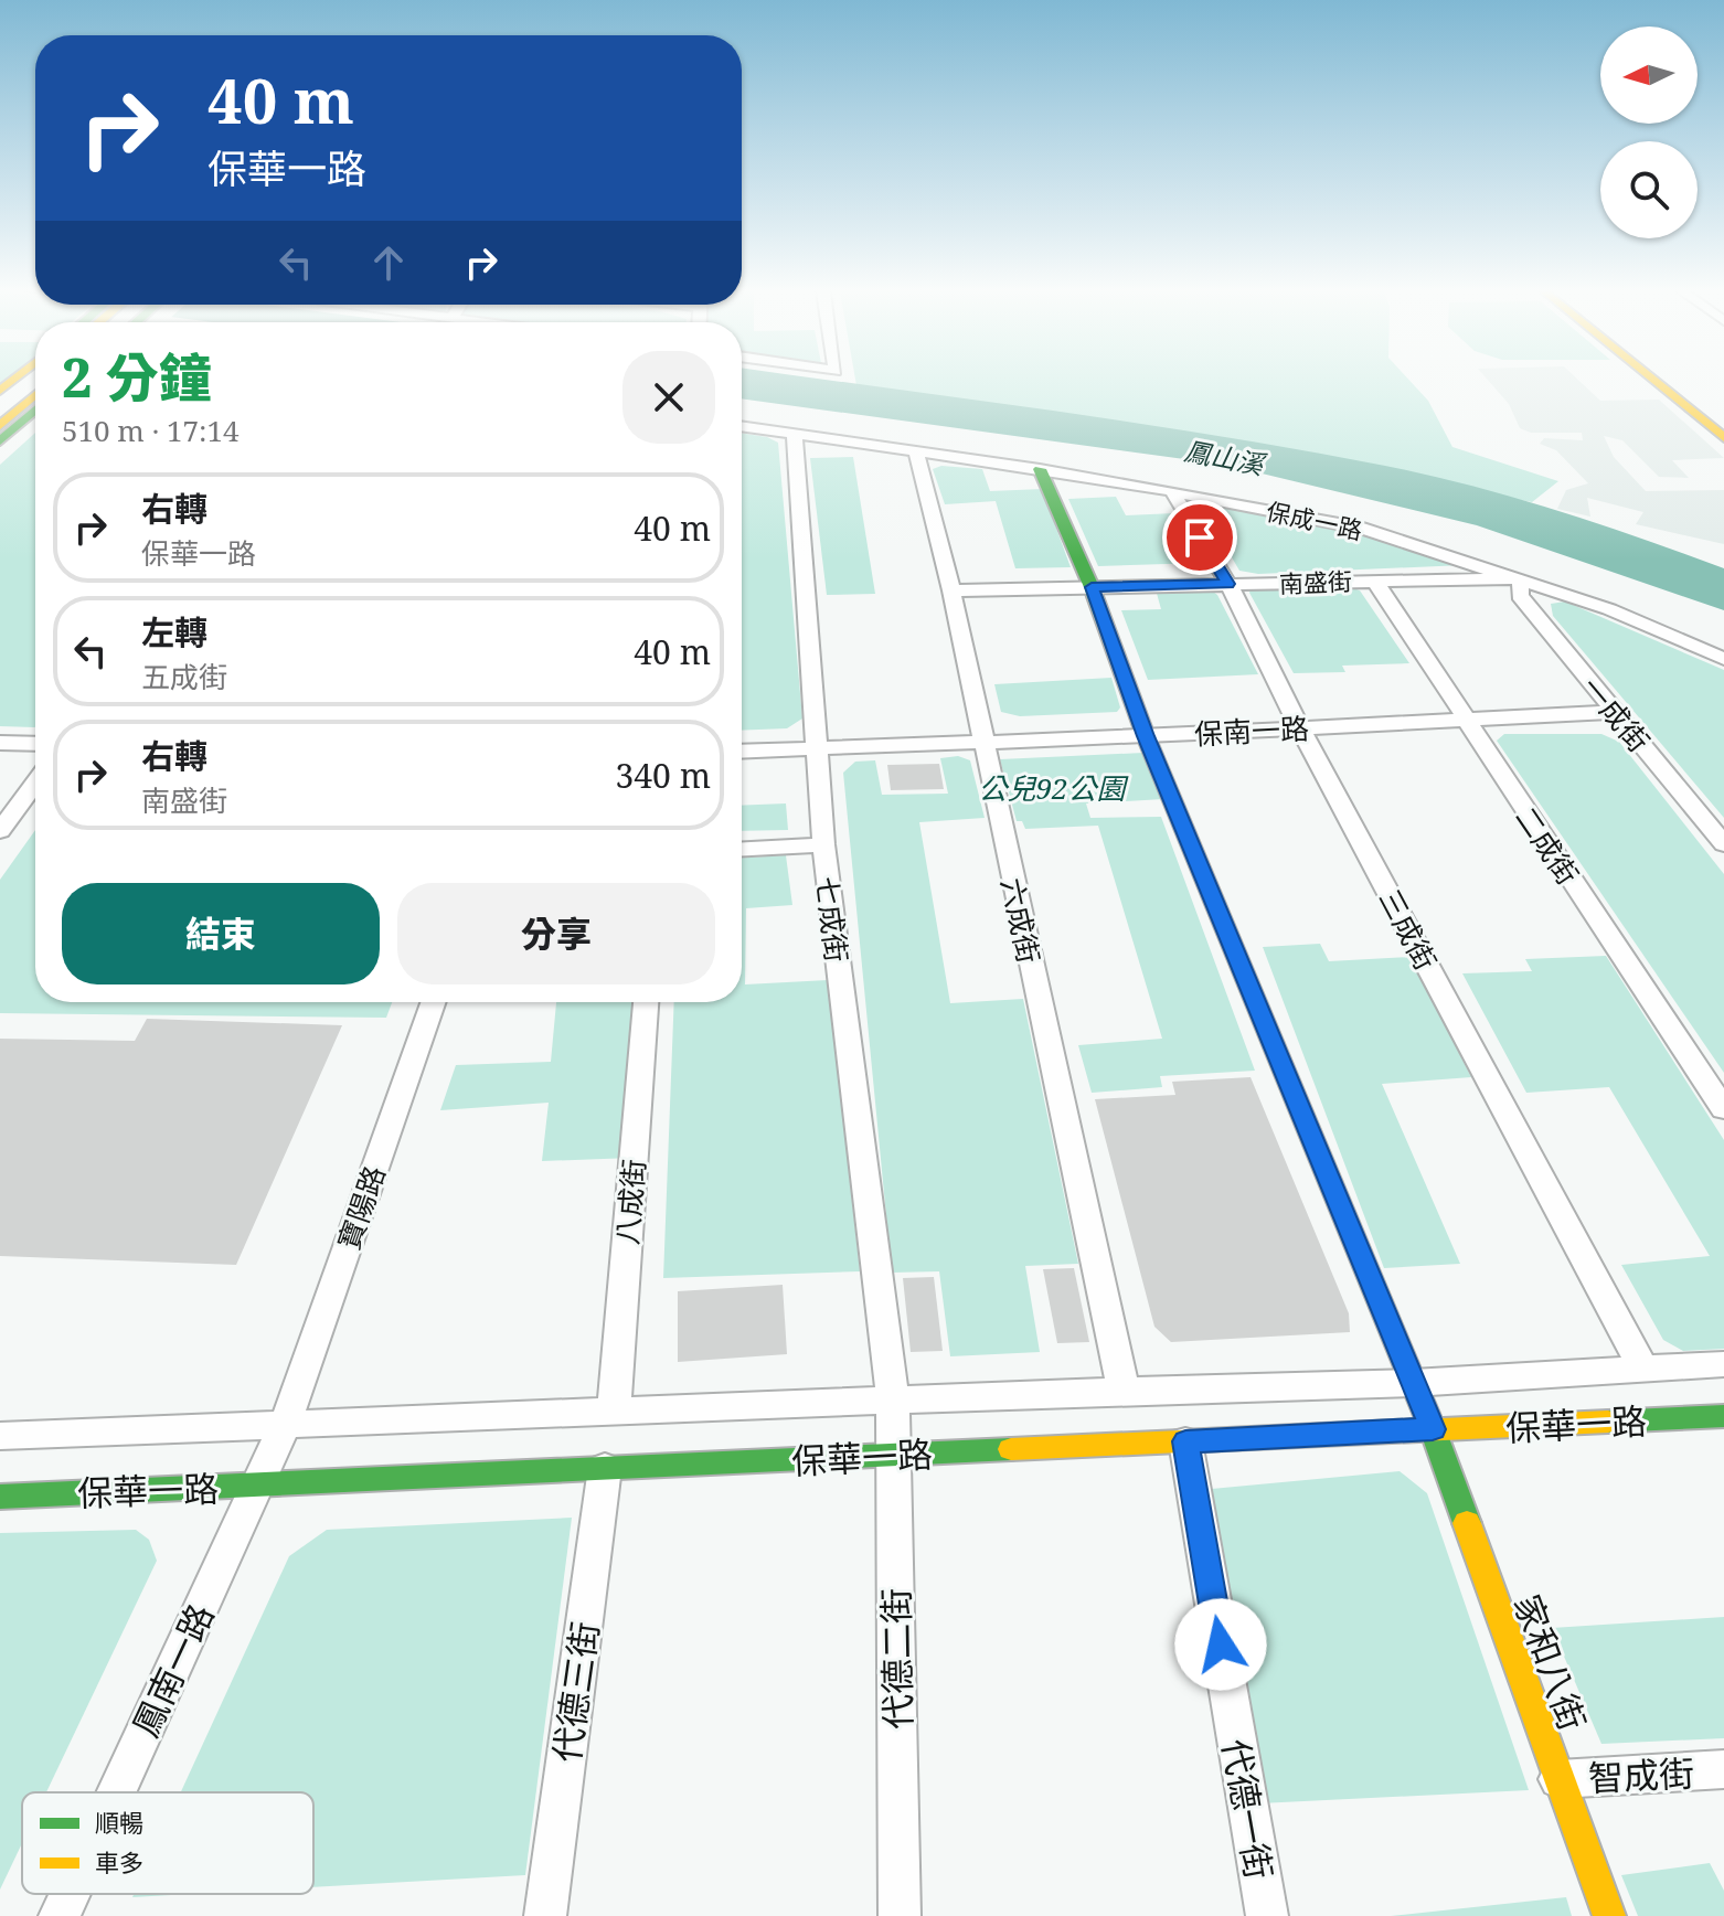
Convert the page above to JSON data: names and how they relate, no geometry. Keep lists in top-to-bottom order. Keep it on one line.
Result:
{"streets":{"main road":["保華一路","家和八街"],"street":["保成一路","南盛街","一成街","保南一路","二成街","七成街","六成街","三成街","八成街","寶陽路","代德二街","鳳南一路","代德三街","智成街","代德一街"]},"crossings":[["保成一路","南盛街"],["保成一路","一成街"],["保成一路","七成街"],["保成一路","六成街"],["保成一路","三成街"],["保成一路","家和八街"],["南盛街","一成街"],["南盛街","二成街"],["南盛街","六成街"],["南盛街","三成街"],["南盛街","家和八街"],["一成街","保南一路"],["保南一路","二成街"],["保南一路","七成街"],["保南一路","六成街"],["保南一路","三成街"],["保南一路","家和八街"],["七成街","保華一路"],["七成街","代德二街"],["六成街","保華一路"],["三成街","保華一路"],["八成街","保華一路"],["寶陽路","保華一路"],["寶陽路","鳳南一路"],["保華一路","代德二街"],["保華一路","家和八街"],["保華一路","鳳南一路"],["保華一路","代德三街"],["保華一路","代德一街"],["家和八街","智成街"]],"water":["鳳山溪"],"parks":["公兒92公園"],"legend":["順暢","車多"],"north":"left","page":{"turn":["40 m","保華一路"],"heading":["2 分鐘","510 m · 17:14"],"list":[{"name":"右轉","note":"保華一路","value":"40 m"},{"name":"左轉","note":"五成街","value":"40 m"},{"name":"右轉","note":"南盛街","value":"340 m"}],"buttons":["結束","分享"]}}
